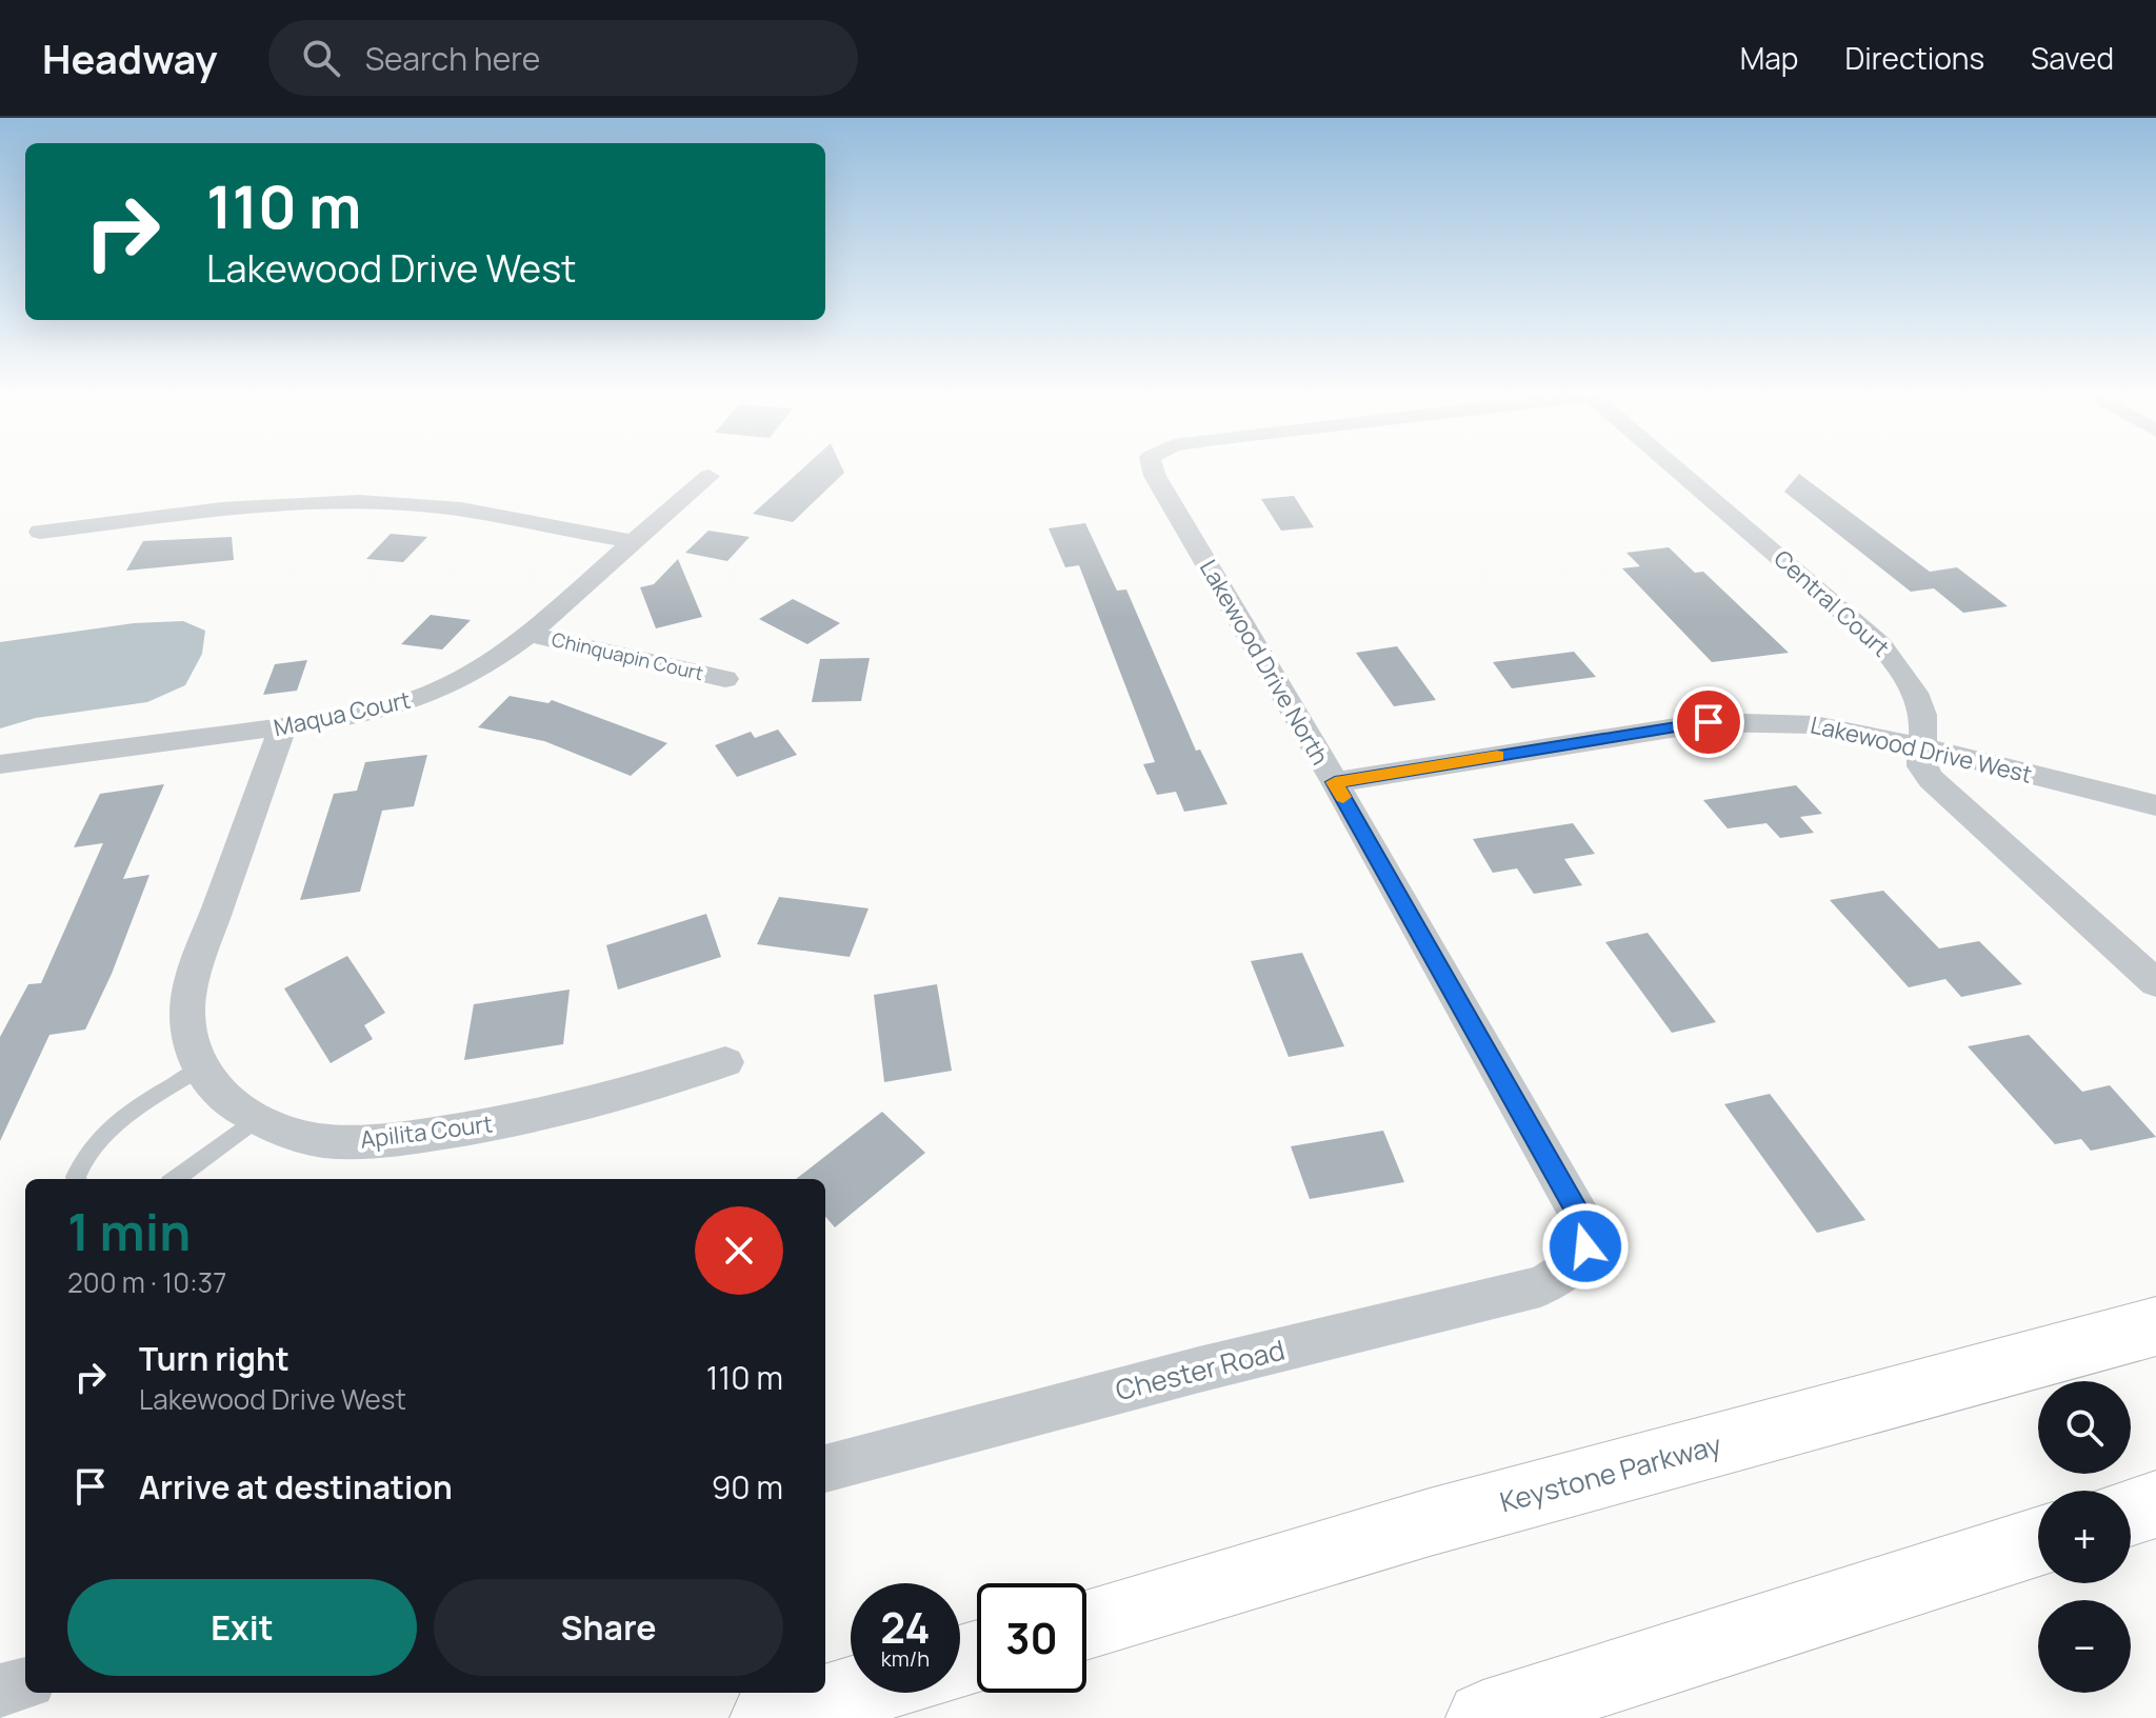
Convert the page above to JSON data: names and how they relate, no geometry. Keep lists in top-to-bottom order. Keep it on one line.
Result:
{"streets":{"highway":["Keystone Parkway"],"street":["Central Court","Chinquapin Court","Lakewood Drive North","Maqua Court","Lakewood Drive West","Apilita Court","Chester Road"]},"crossings":[["Central Court","Lakewood Drive West"],["Chinquapin Court","Maqua Court"],["Lakewood Drive North","Lakewood Drive West"],["Lakewood Drive North","Chester Road"],["Maqua Court","Apilita Court"]],"page":{"header":"Headway","search":"Search here","nav":["Map","Directions","Saved"],"turn":["110 m","Lakewood Drive West"],"heading":["1 min","200 m · 10:37"],"list":[{"name":"Turn right","note":"Lakewood Drive West","value":"110 m"},{"name":"Arrive at destination","value":"90 m"}],"map_buttons":["+","−"],"buttons":["Exit","Share"],"speed":"24 km/h","limit":"30"}}
